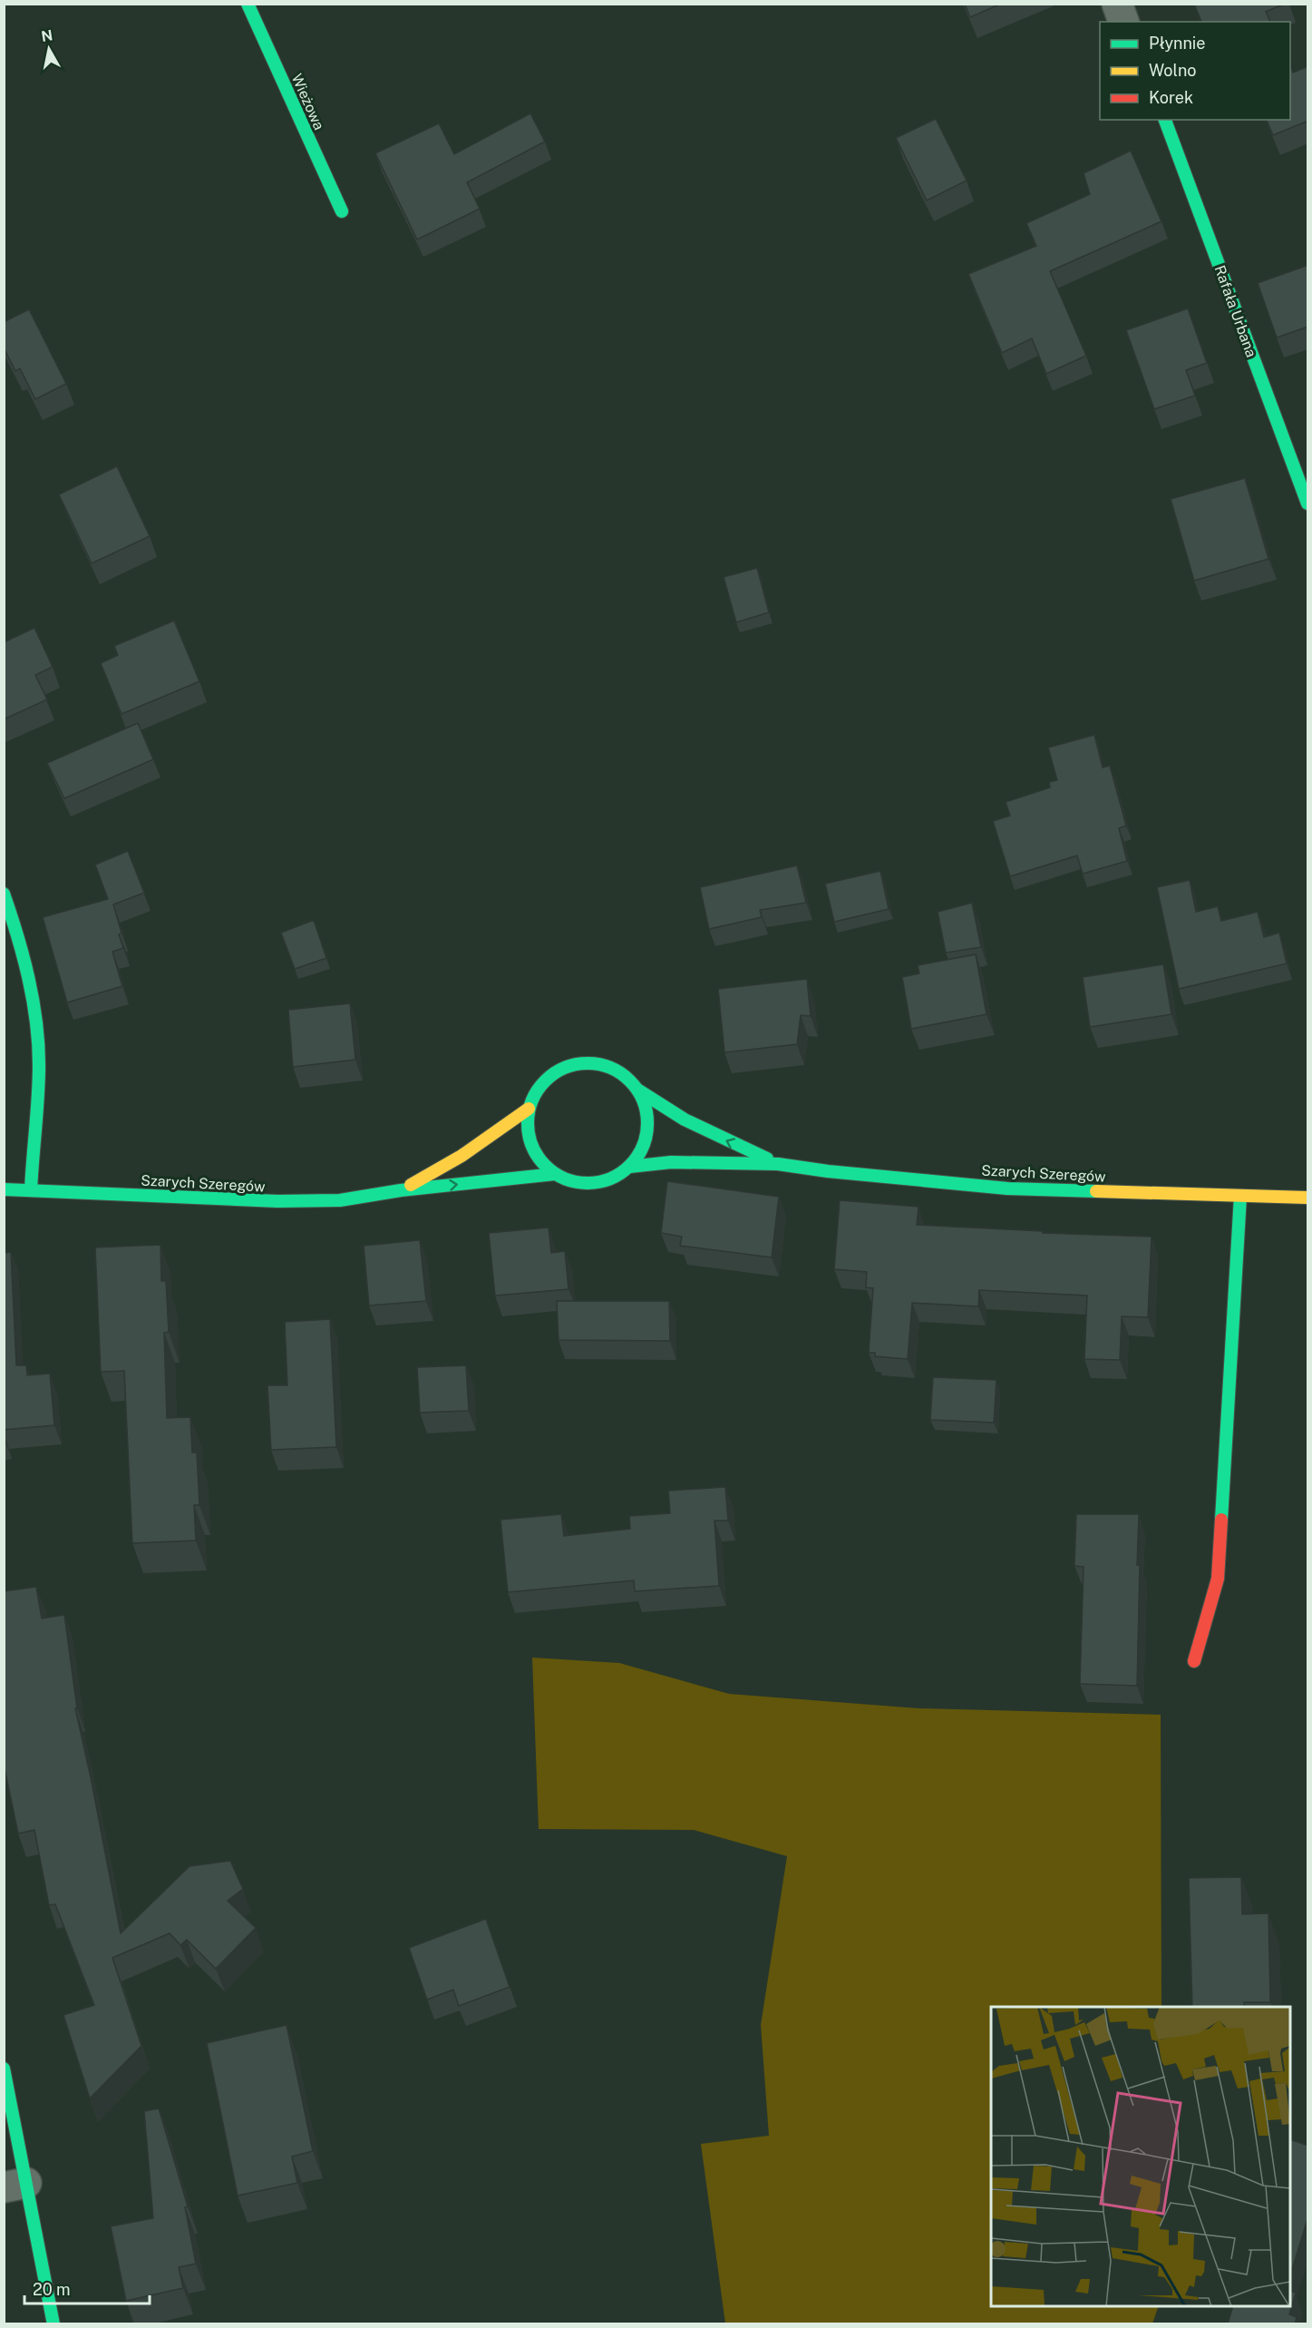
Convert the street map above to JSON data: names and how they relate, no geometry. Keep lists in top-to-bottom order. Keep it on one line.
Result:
{"streets":{"street":["Wieżowa","Rafała Urbana","Szarych Szeregów"]},"legend":["Płynnie","Wolno","Korek"],"scale_bar":"20 m","north":"top"}
